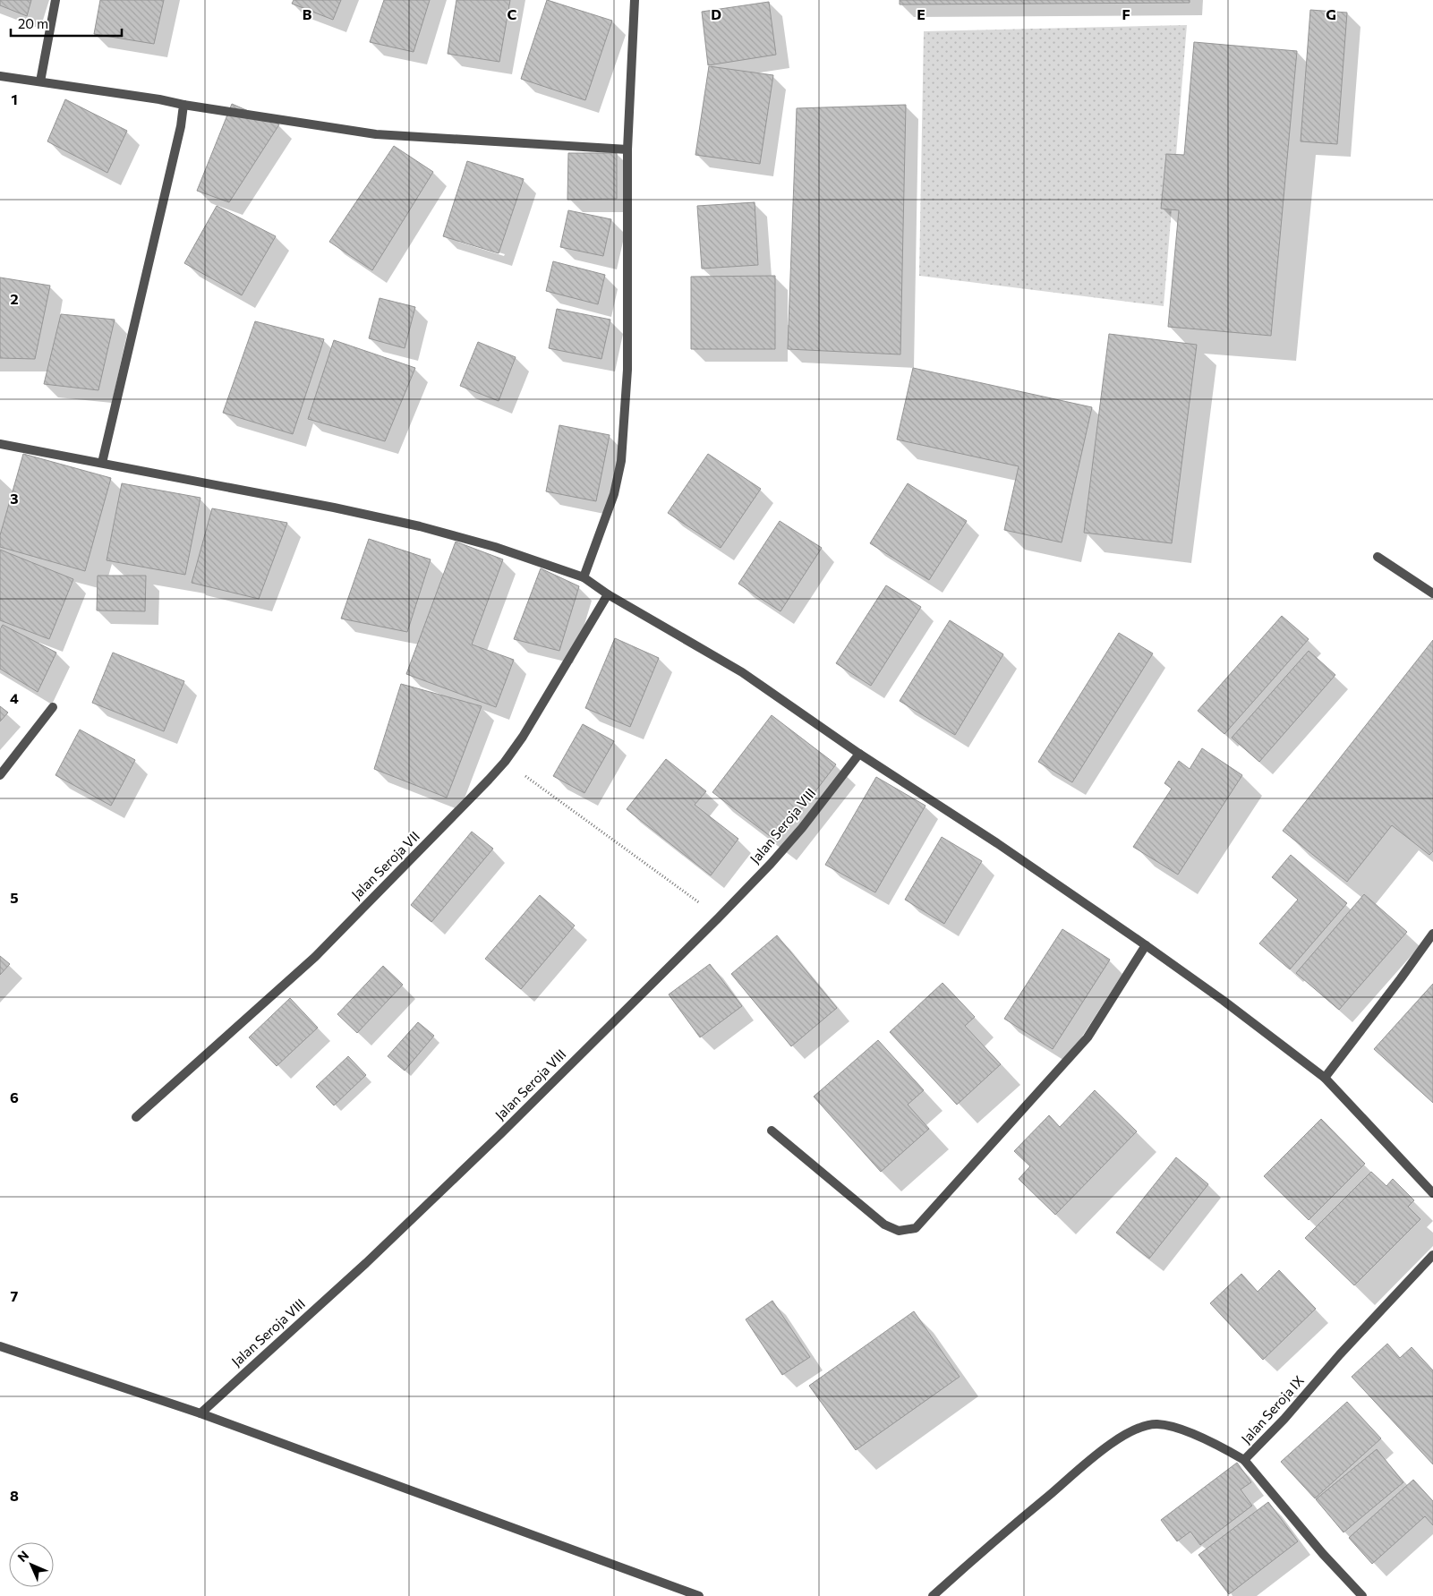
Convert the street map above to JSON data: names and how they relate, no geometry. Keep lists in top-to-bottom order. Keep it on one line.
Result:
{"streets":{"street":["Jalan Seroja VIII","Jalan Seroja VII","Jalan Seroja IX"]},"scale_bar":"20 m","north":"top left","grid":{"columns":["B","C","D","E","F","G"],"rows":["1","2","3","4","5","6","7","8"]}}
